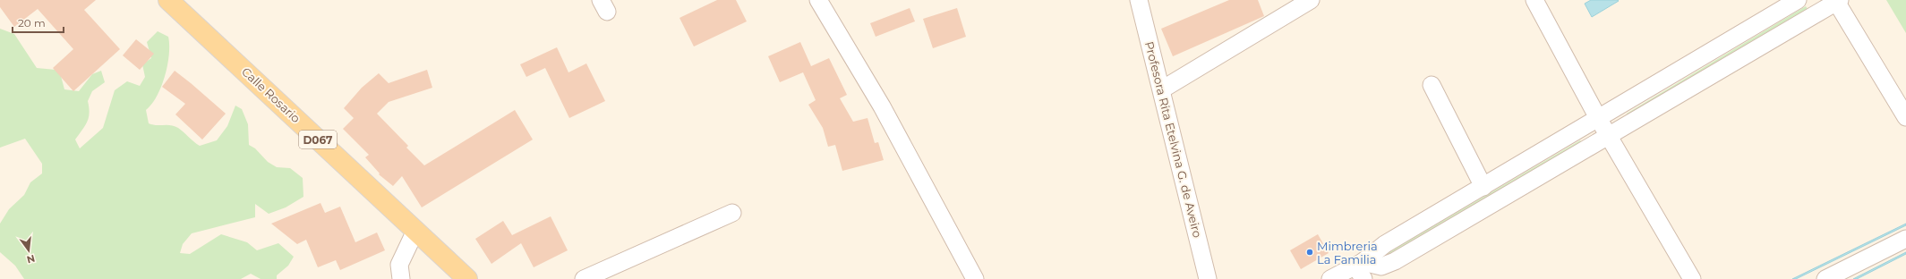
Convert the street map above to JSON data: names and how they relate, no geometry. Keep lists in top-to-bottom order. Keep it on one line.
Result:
{"streets":{"main road":["Calle Rosario","D067"],"street":["Profesora Rita Etelvina G. de Aveiro"]},"places":["Mimbreria La Familia"],"scale_bar":"20 m","north":"bottom"}
